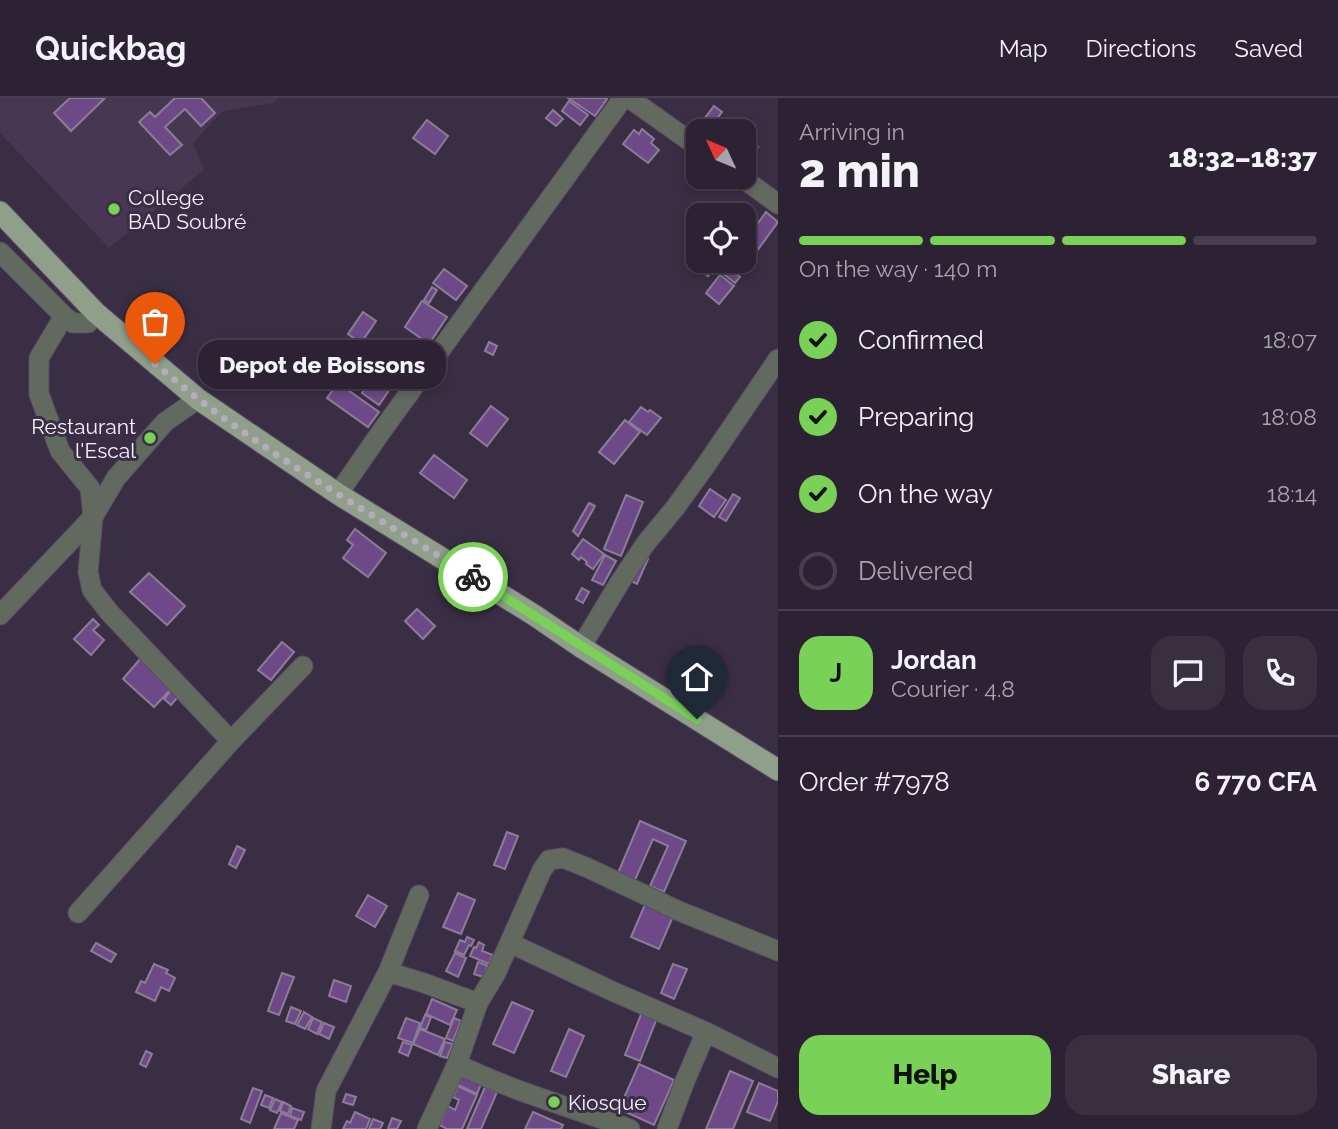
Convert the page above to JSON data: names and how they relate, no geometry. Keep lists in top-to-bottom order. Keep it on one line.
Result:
{"places":["College BAD Soubré","Depot de Boissons","Restaurant l'Escal","Kiosque"],"north":"top left","page":{"header":"Quickbag","nav":["Map","Directions","Saved"],"heading":["2 min","Arriving in","18:32–18:37"],"panel":["Jordan","Courier · 4.8","Order #7978","6 770 CFA"],"bar":"On the way · 140 m","list":[["Confirmed","18:07"],["Preparing","18:08"],["On the way","18:14"],"Delivered"],"bubble":"Depot de Boissons","round":"J","buttons":["Help","Share"]}}
